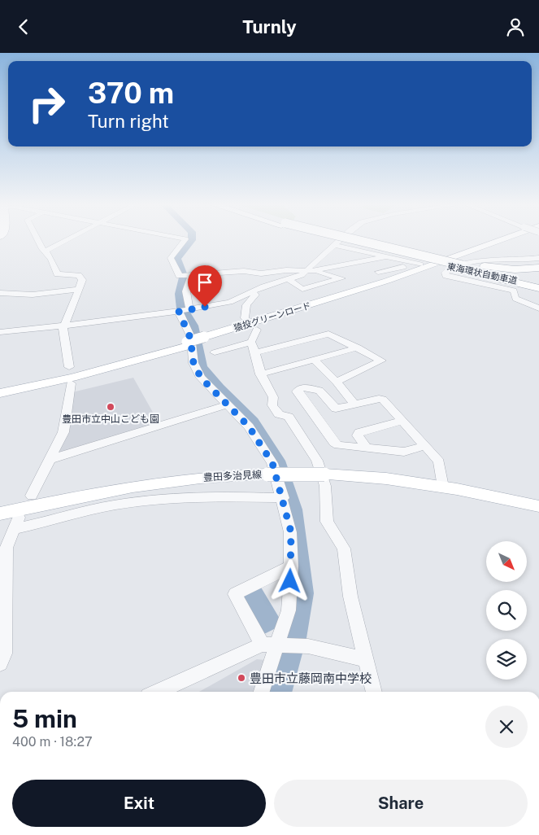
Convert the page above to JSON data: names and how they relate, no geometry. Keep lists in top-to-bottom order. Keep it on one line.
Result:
{"streets":{"highway":["東海環状自動車道"],"main road":["猿投グリーンロード","豊田多治見線"]},"places":["豊田市立中山こども園","豊田市立藤岡南中学校"],"north":"bottom right","page":{"header":"Turnly","turn":["370 m","Turn right"],"heading":["5 min","400 m · 18:27"],"buttons":["Exit","Share"]}}
